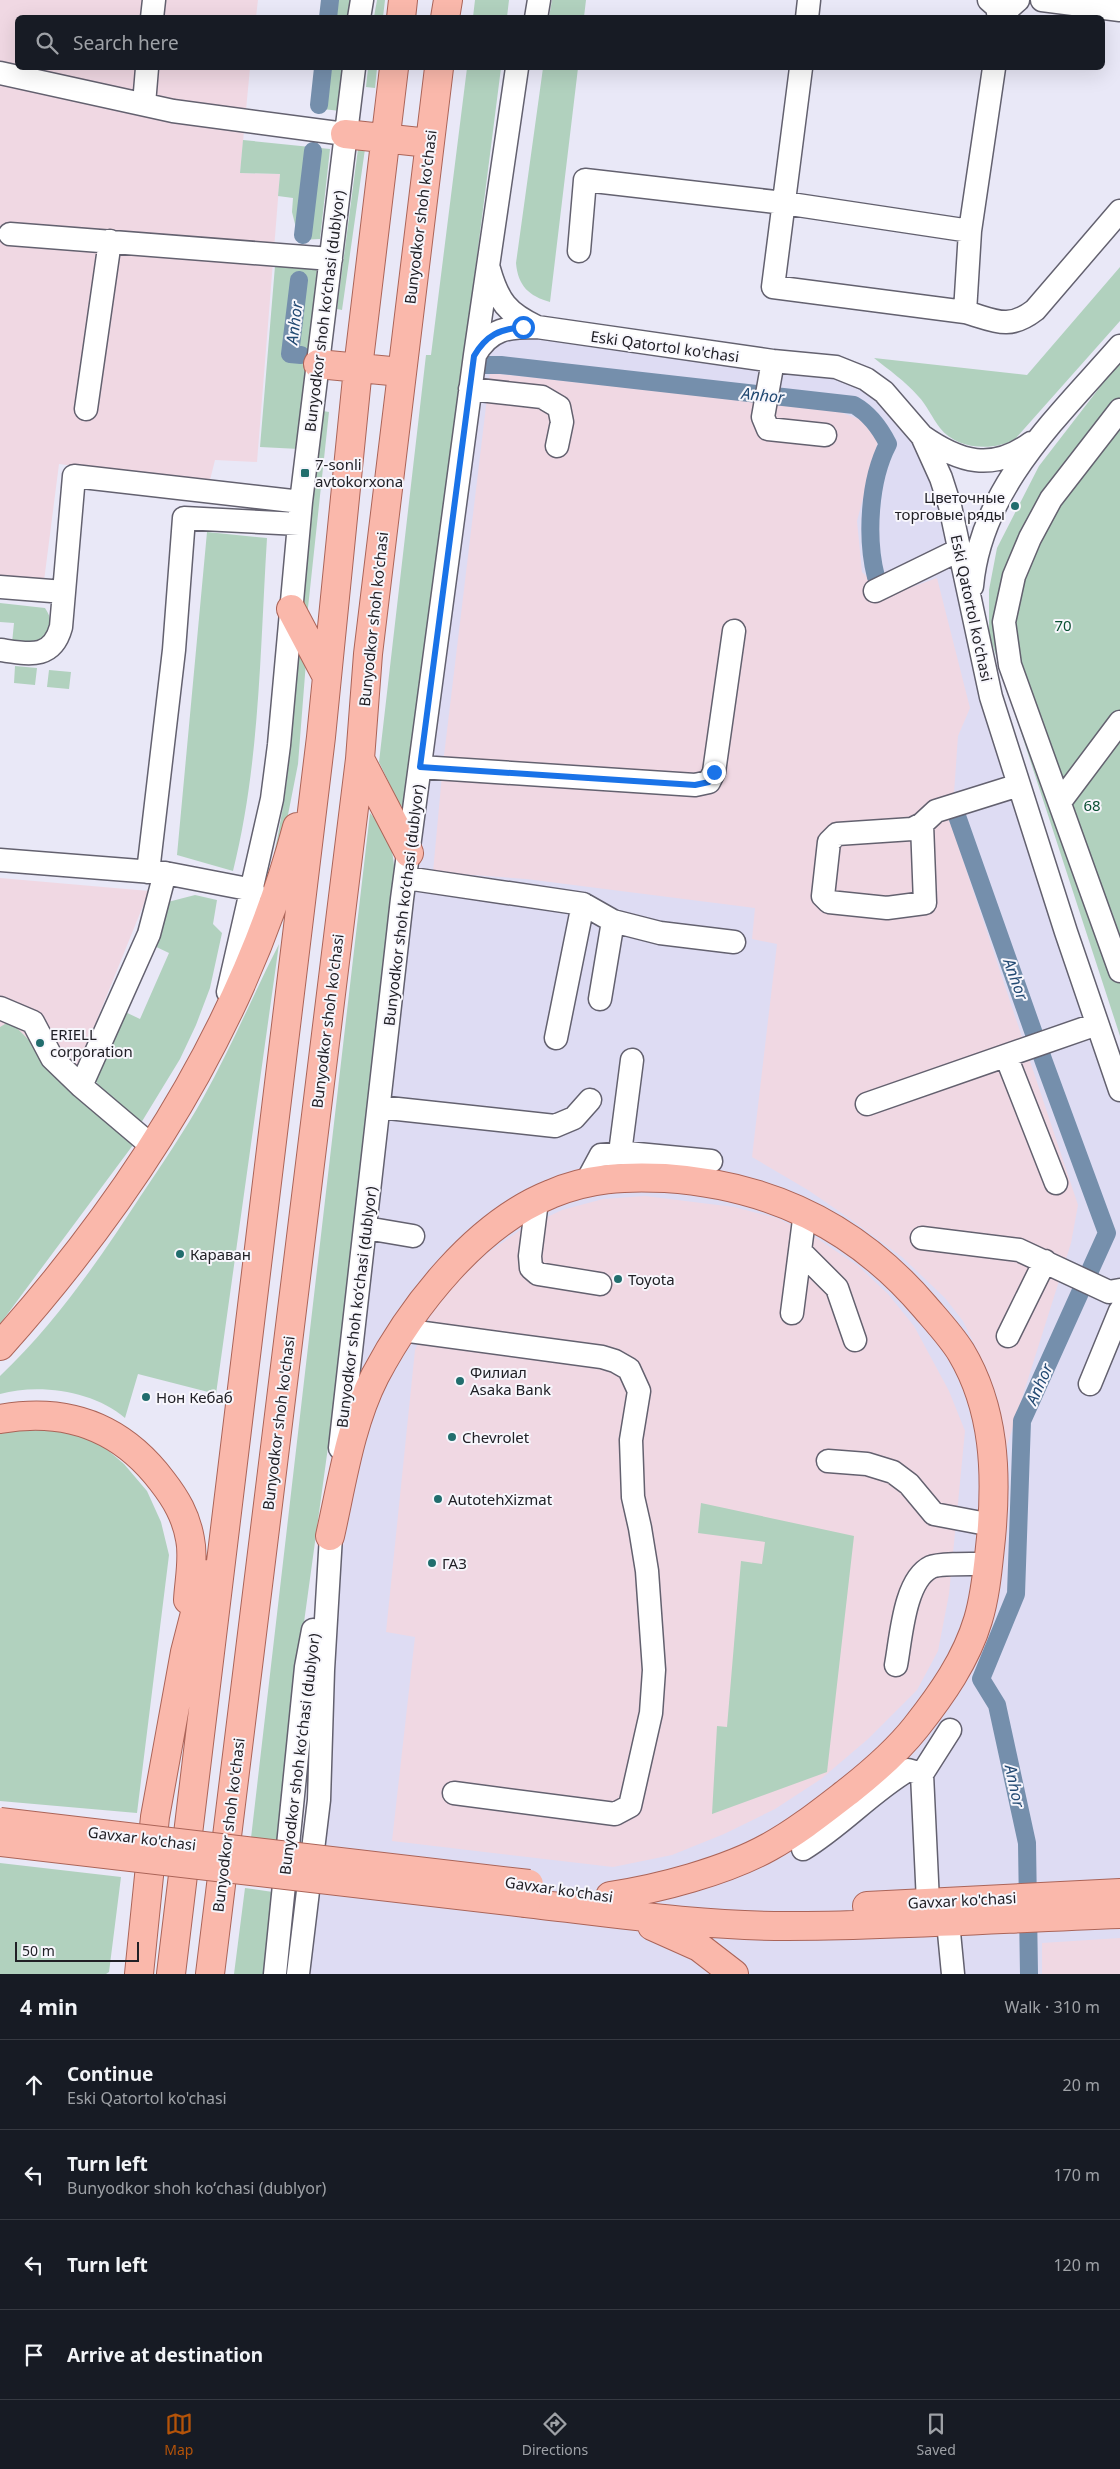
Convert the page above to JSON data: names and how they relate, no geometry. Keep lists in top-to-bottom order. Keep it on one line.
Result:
{"streets":{"main road":["Bunyodkor shoh ko'chasi","Gavxar ko'chasi"],"street":["Bunyodkor shoh koʻchasi (dublyor)","Eski Qatortol ko'chasi"]},"crossings":[["Bunyodkor shoh koʻchasi (dublyor)","Eski Qatortol ko'chasi"]],"water":["Anhor"],"parks":["70","68"],"places":{"transit":["7-sonli avtokorxona"],"other":["Цветочные торговые ряды","ERIELL corporation","Караван","Toyota","Филиал Asaka Bank","Нон Кебаб","Chevrolet","AutotehXizmat","ГАЗ"]},"scale_bar":"50 m","page":{"search":"Search here","scale":"50 m","heading":["4 min","Walk · 310 m"],"list":[["Continue","Eski Qatortol ko'chasi","20 m"],["Turn left","Bunyodkor shoh koʻchasi (dublyor)","170 m"],["Turn left","120 m"],"Arrive at destination"],"nav":["Map","Directions","Saved"]}}
